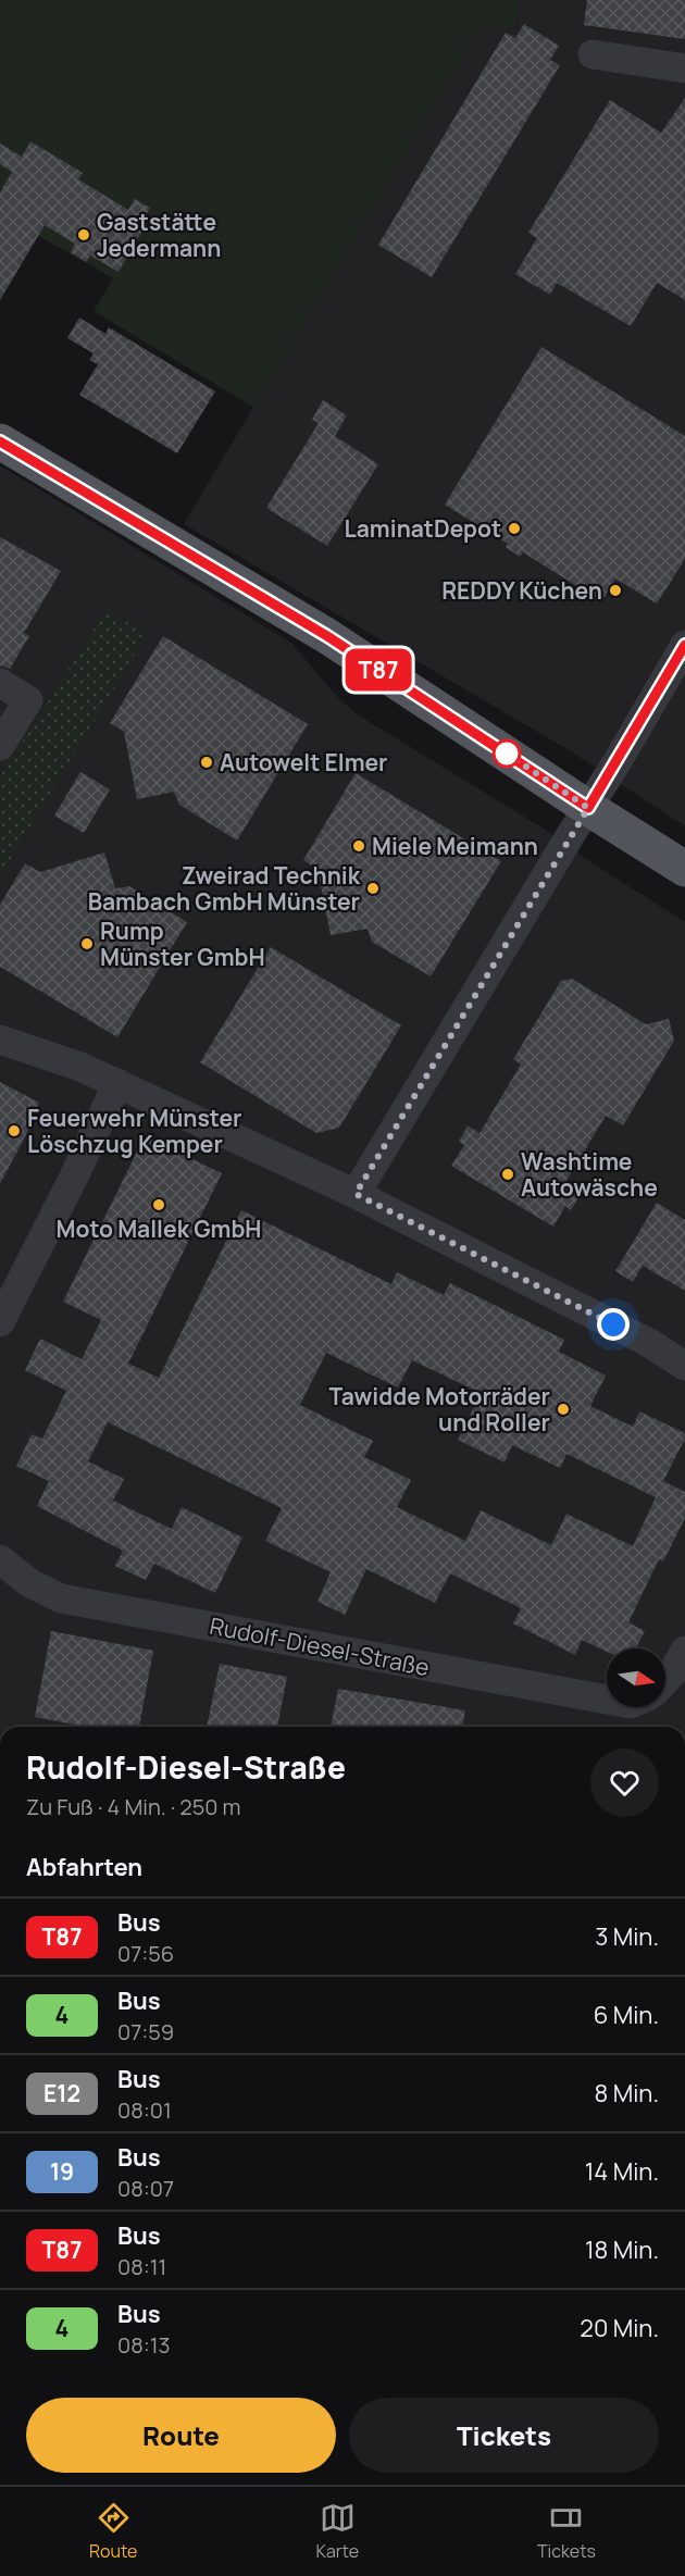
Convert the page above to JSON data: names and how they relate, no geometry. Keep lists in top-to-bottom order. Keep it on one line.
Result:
{"streets":{"street":["Rudolf-Diesel-Straße"]},"places":["Gaststätte Jedermann","LaminatDepot","REDDY Küchen","Autowelt Elmer","Miele Meimann","Zweirad Technik Bambach GmbH Münster","Rump Münster GmbH","Feuerwehr Münster Löschzug Kemper","Washtime Autowäsche","Moto Mallek GmbH","Tawidde Motorräder und Roller"],"lines":["bus line T87"],"north":"right","page":{"on_map":"T87","heading":[["Rudolf-Diesel-Straße","Zu Fuß · 4 Min. · 250 m"],"Abfahrten"],"list":[{"mark":"T87","name":"Bus","note":"07:56","value":"3 Min."},{"mark":"4","name":"Bus","note":"07:59","value":"6 Min."},{"mark":"E12","name":"Bus","note":"08:01","value":"8 Min."},{"mark":"19","name":"Bus","note":"08:07","value":"14 Min."},{"mark":"T87","name":"Bus","note":"08:11","value":"18 Min."},{"mark":"4","name":"Bus","note":"08:13","value":"20 Min."}],"buttons":["Route","Tickets"],"tabs":["Route","Karte","Tickets"]}}
